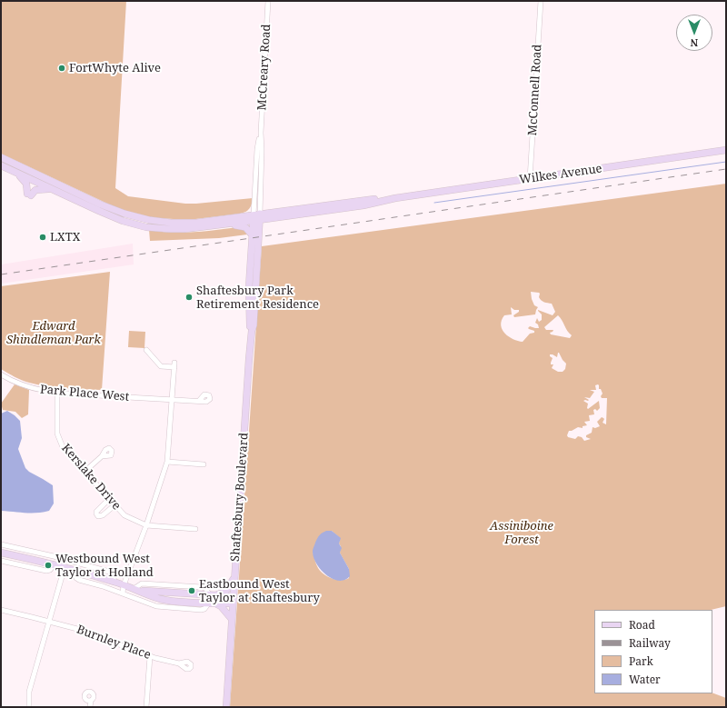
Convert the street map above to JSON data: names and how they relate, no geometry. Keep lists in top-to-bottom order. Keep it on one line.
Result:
{"streets":{"main road":["Wilkes Avenue","Shaftesbury Boulevard"],"street":["McCreary Road","McConnell Road","Park Place West","Kerslake Drive","Burnley Place"]},"crossings":[["McCreary Road","Wilkes Avenue"],["McCreary Road","Shaftesbury Boulevard"],["McConnell Road","Wilkes Avenue"],["Wilkes Avenue","Shaftesbury Boulevard"],["Park Place West","Kerslake Drive"]],"parks":["Edward Shindleman Park","Assiniboine Forest"],"places":["FortWhyte Alive","LXTX","Shaftesbury Park Retirement Residence","Westbound West Taylor at Holland","Eastbound West Taylor at Shaftesbury"],"legend":["Road","Railway","Park","Water"],"north":"bottom"}
